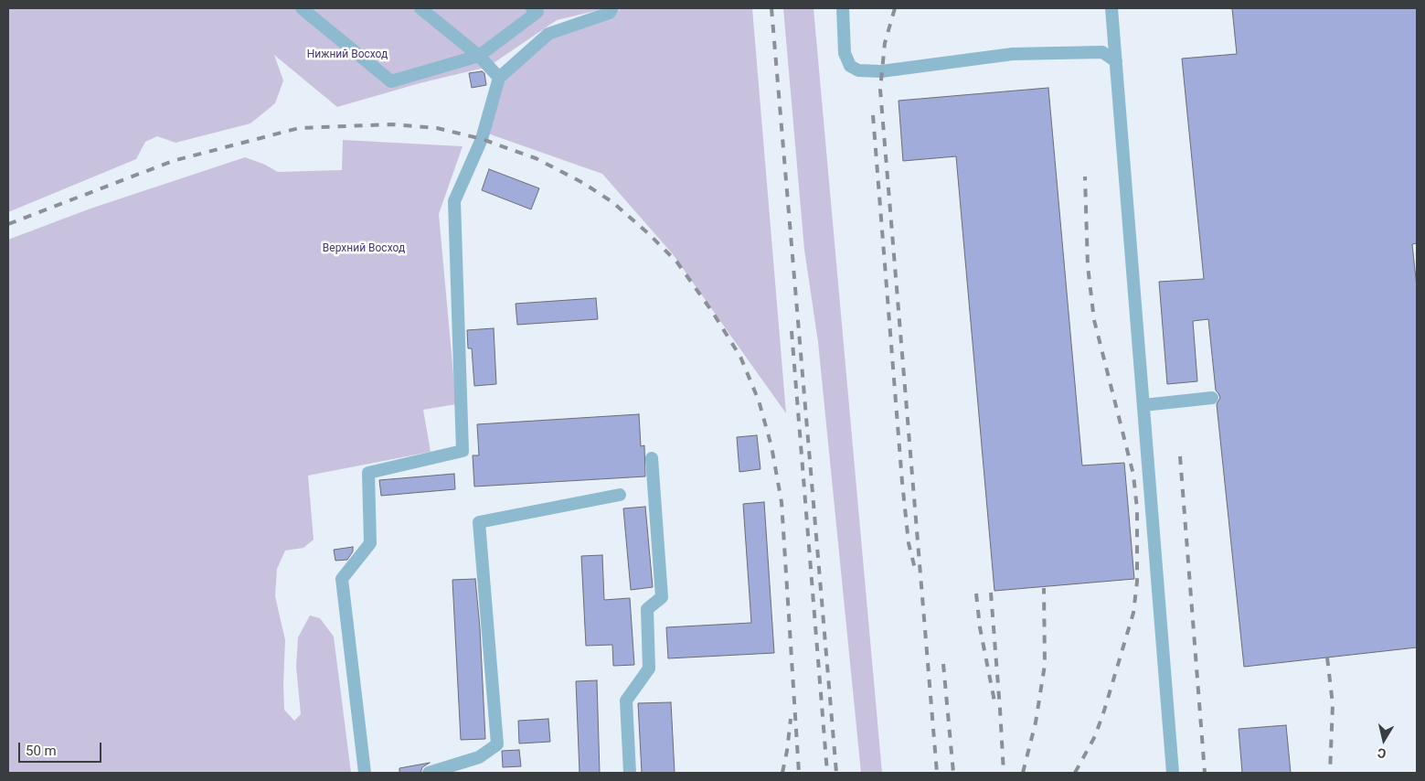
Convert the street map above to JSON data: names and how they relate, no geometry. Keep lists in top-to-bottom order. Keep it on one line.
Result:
{"parks":["Нижний Восход","Верхний Восход"],"scale_bar":"50 m","north":"bottom"}
